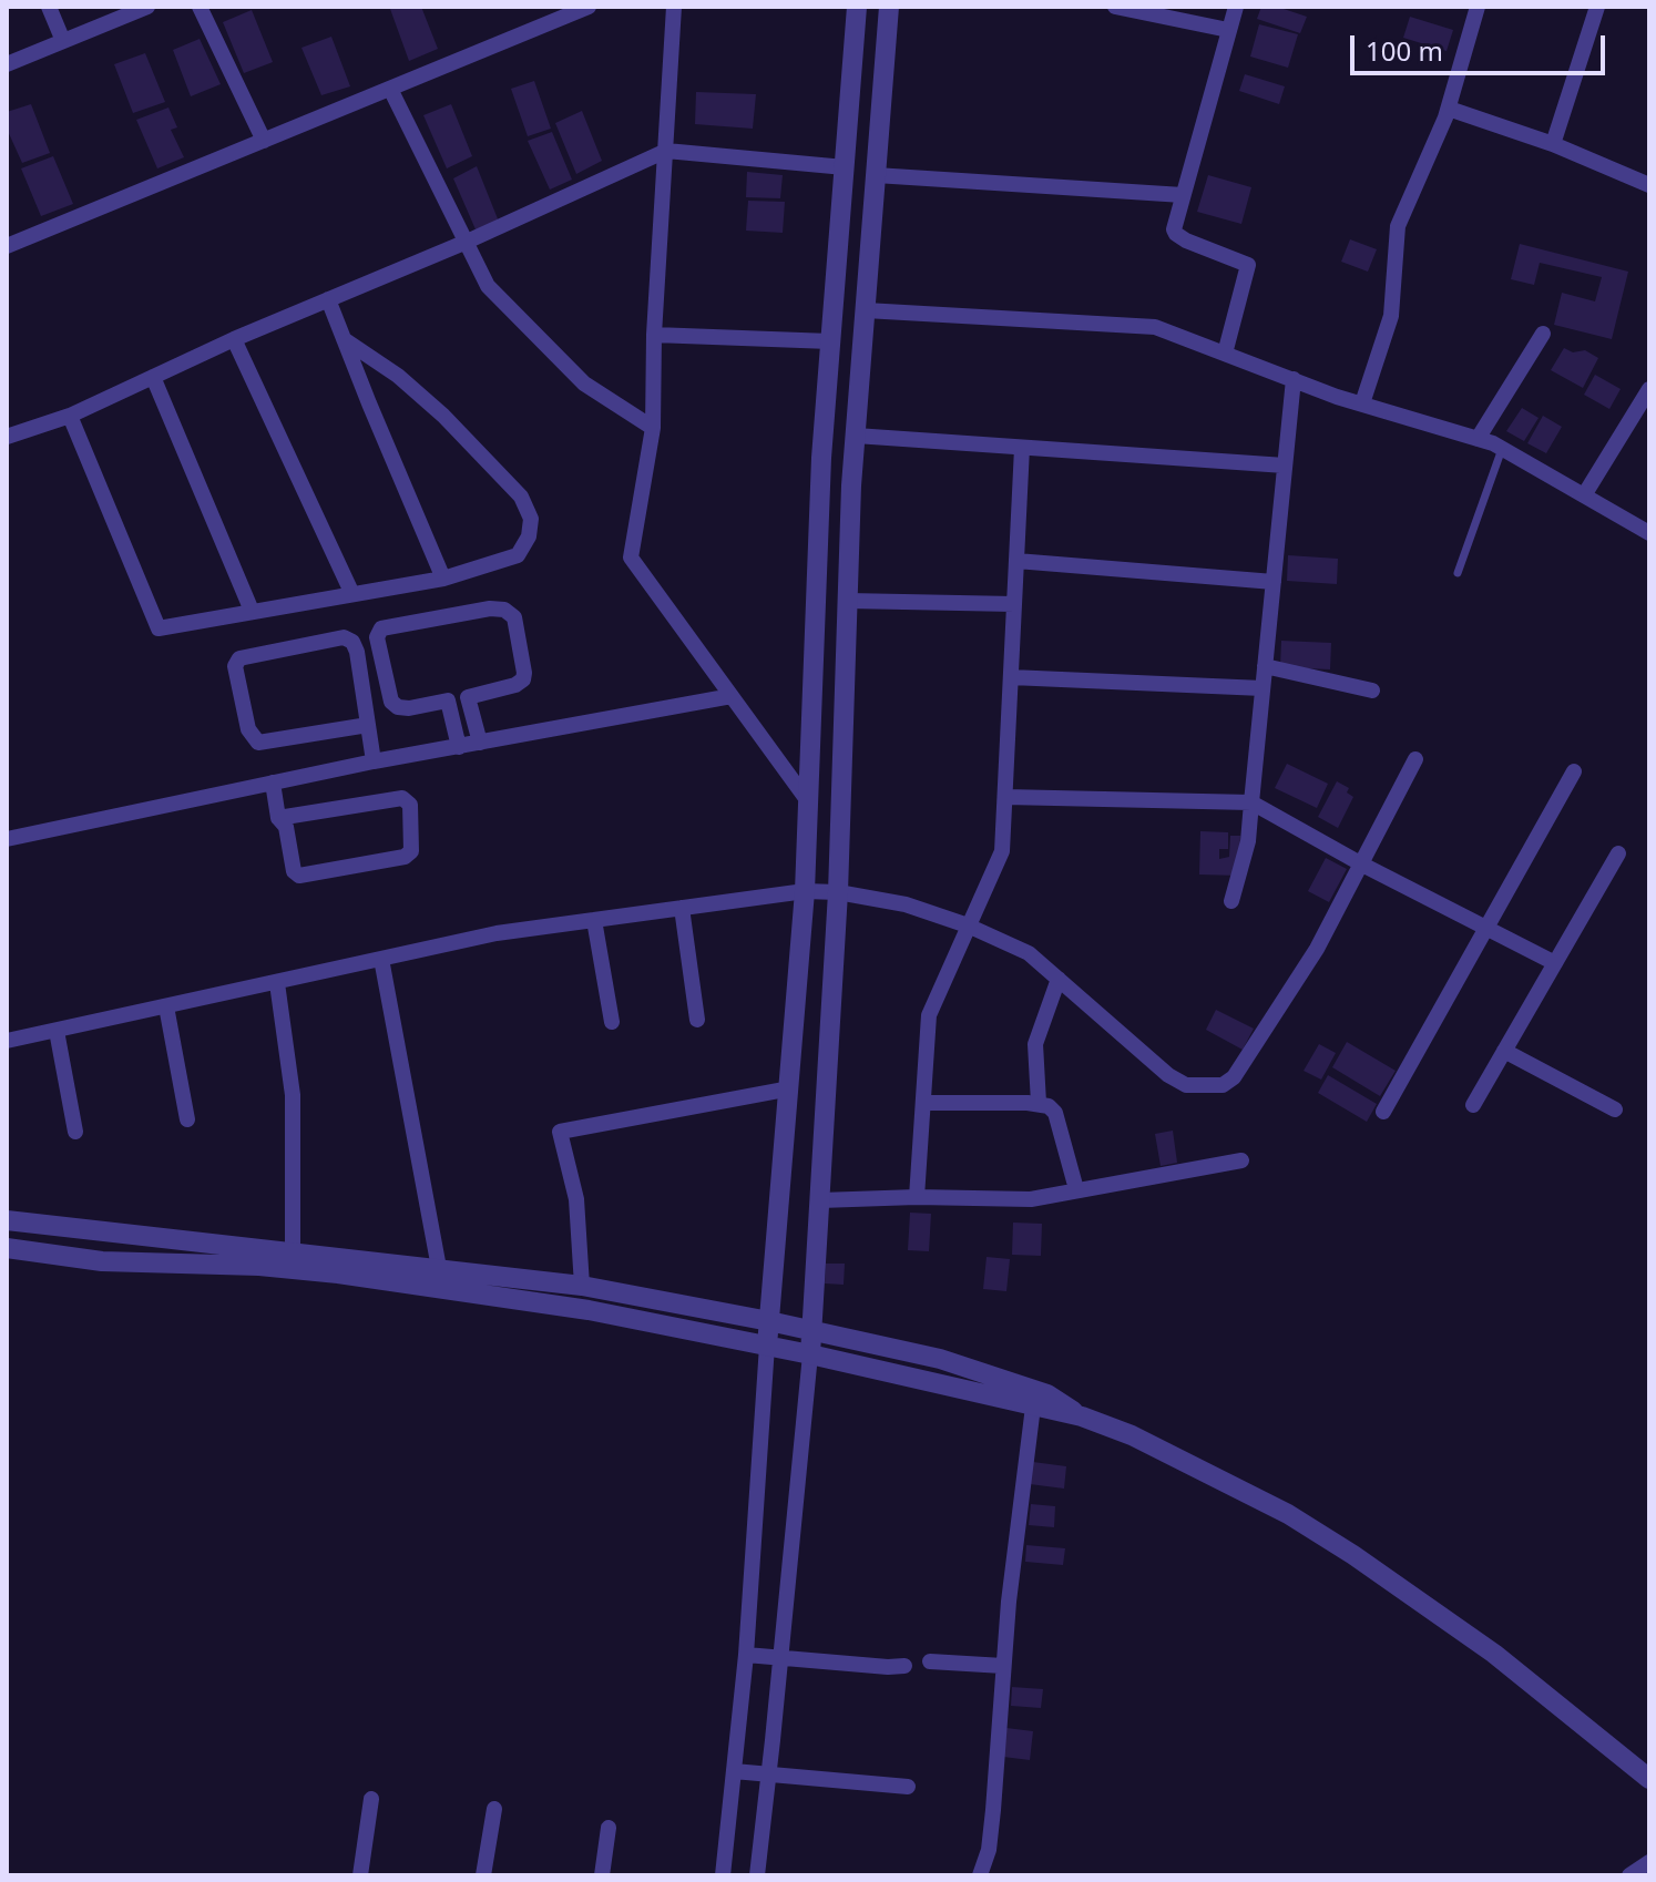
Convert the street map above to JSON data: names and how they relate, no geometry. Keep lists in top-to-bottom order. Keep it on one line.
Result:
{"scale_bar":"100 m"}
